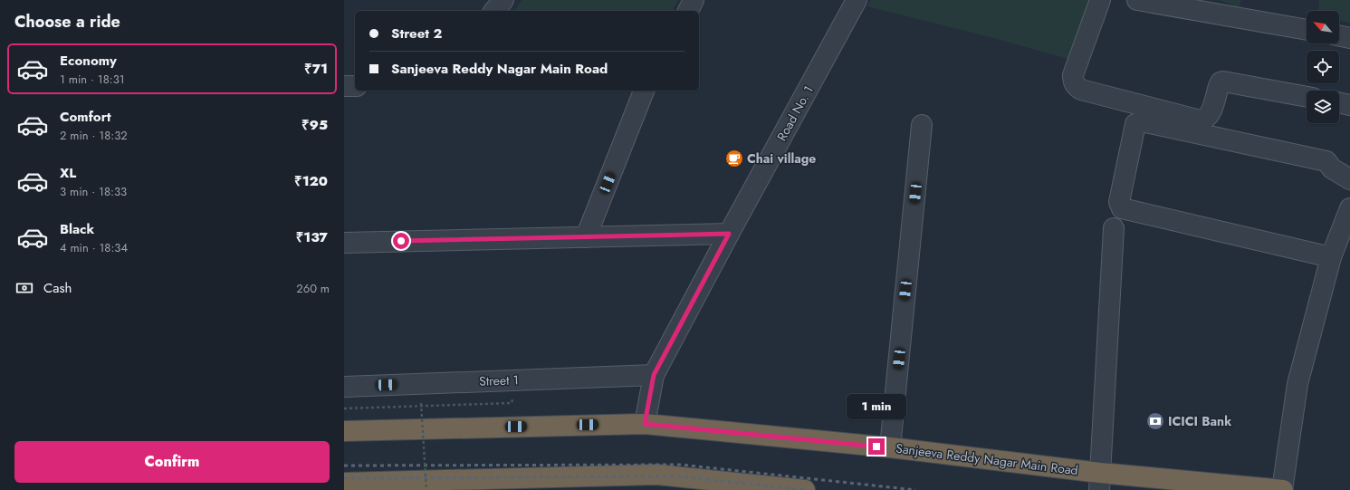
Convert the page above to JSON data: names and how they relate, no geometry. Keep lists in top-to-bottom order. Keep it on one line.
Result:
{"streets":{"highway":["Sanjeeva Reddy Nagar Main Road"],"street":["Road No. 1","Street 1"]},"crossings":[["Road No. 1","Street 1"],["Road No. 1","Sanjeeva Reddy Nagar Main Road"]],"places":{"cafe":["Chai village"],"bank":["ICICI Bank"]},"north":"top left","page":{"heading":"Choose a ride","banner":["Street 2","Sanjeeva Reddy Nagar Main Road"],"list":[{"name":"Economy","note":"1 min · 18:31","value":"₹71"},{"name":"Comfort","note":"2 min · 18:32","value":"₹95"},{"name":"XL","note":"3 min · 18:33","value":"₹120"},{"name":"Black","note":"4 min · 18:34","value":"₹137"}],"pay":["Cash","260 m"],"bubble":"1 min","buttons":"Confirm"}}
